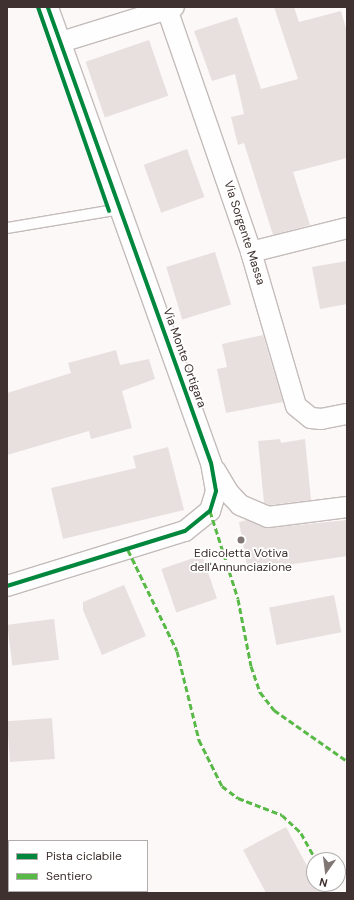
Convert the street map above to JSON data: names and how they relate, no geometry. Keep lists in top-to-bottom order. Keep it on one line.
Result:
{"streets":{"street":["Via Sorgente Massa","Via Monte Ortigara"]},"crossings":[["Via Sorgente Massa","Via Monte Ortigara"]],"places":["Edicoletta Votiva dell'Annunciazione"],"legend":["Pista ciclabile","Sentiero"],"north":"bottom"}
